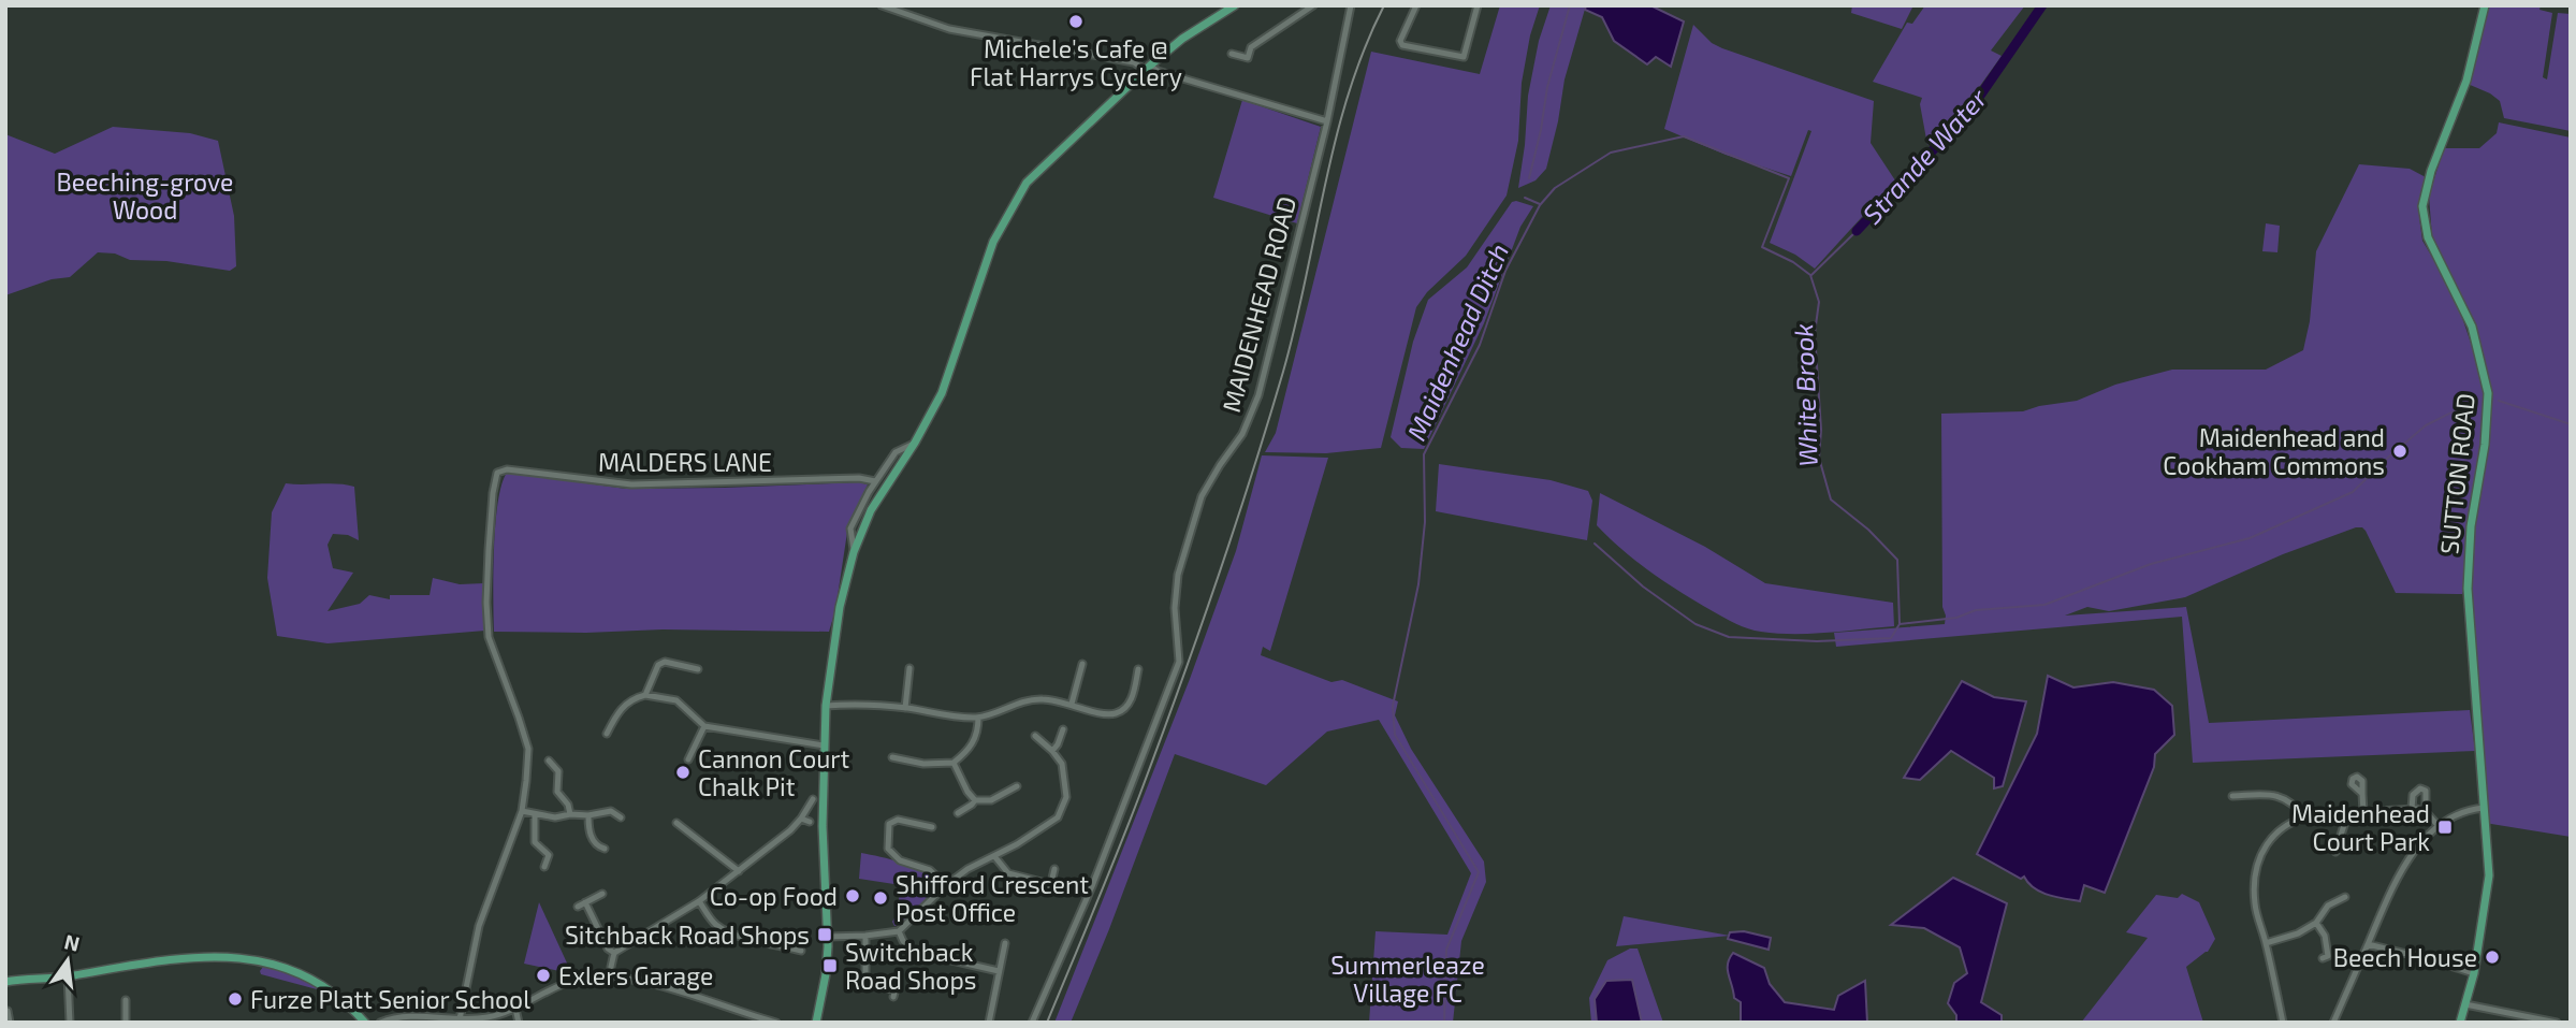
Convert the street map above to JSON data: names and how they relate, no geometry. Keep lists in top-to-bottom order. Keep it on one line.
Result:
{"streets":{"main road":["SUTTON ROAD"],"street":["MAIDENHEAD ROAD","MALDERS LANE"]},"water":["Strande Water","Maidenhead Ditch","White Brook"],"parks":["Beeching-grove Wood","Summerleaze Village FC"],"places":{"other":["Michele's Cafe @ Flat Harrys Cyclery","Maidenhead and Cookham Commons","Cannon Court Chalk Pit","Co-op Food","Shifford Crescent Post Office","Beech House","Exlers Garage","Furze Platt Senior School"],"transit":["Maidenhead Court Park","Sitchback Road Shops","Switchback Road Shops"]},"north":"top"}
